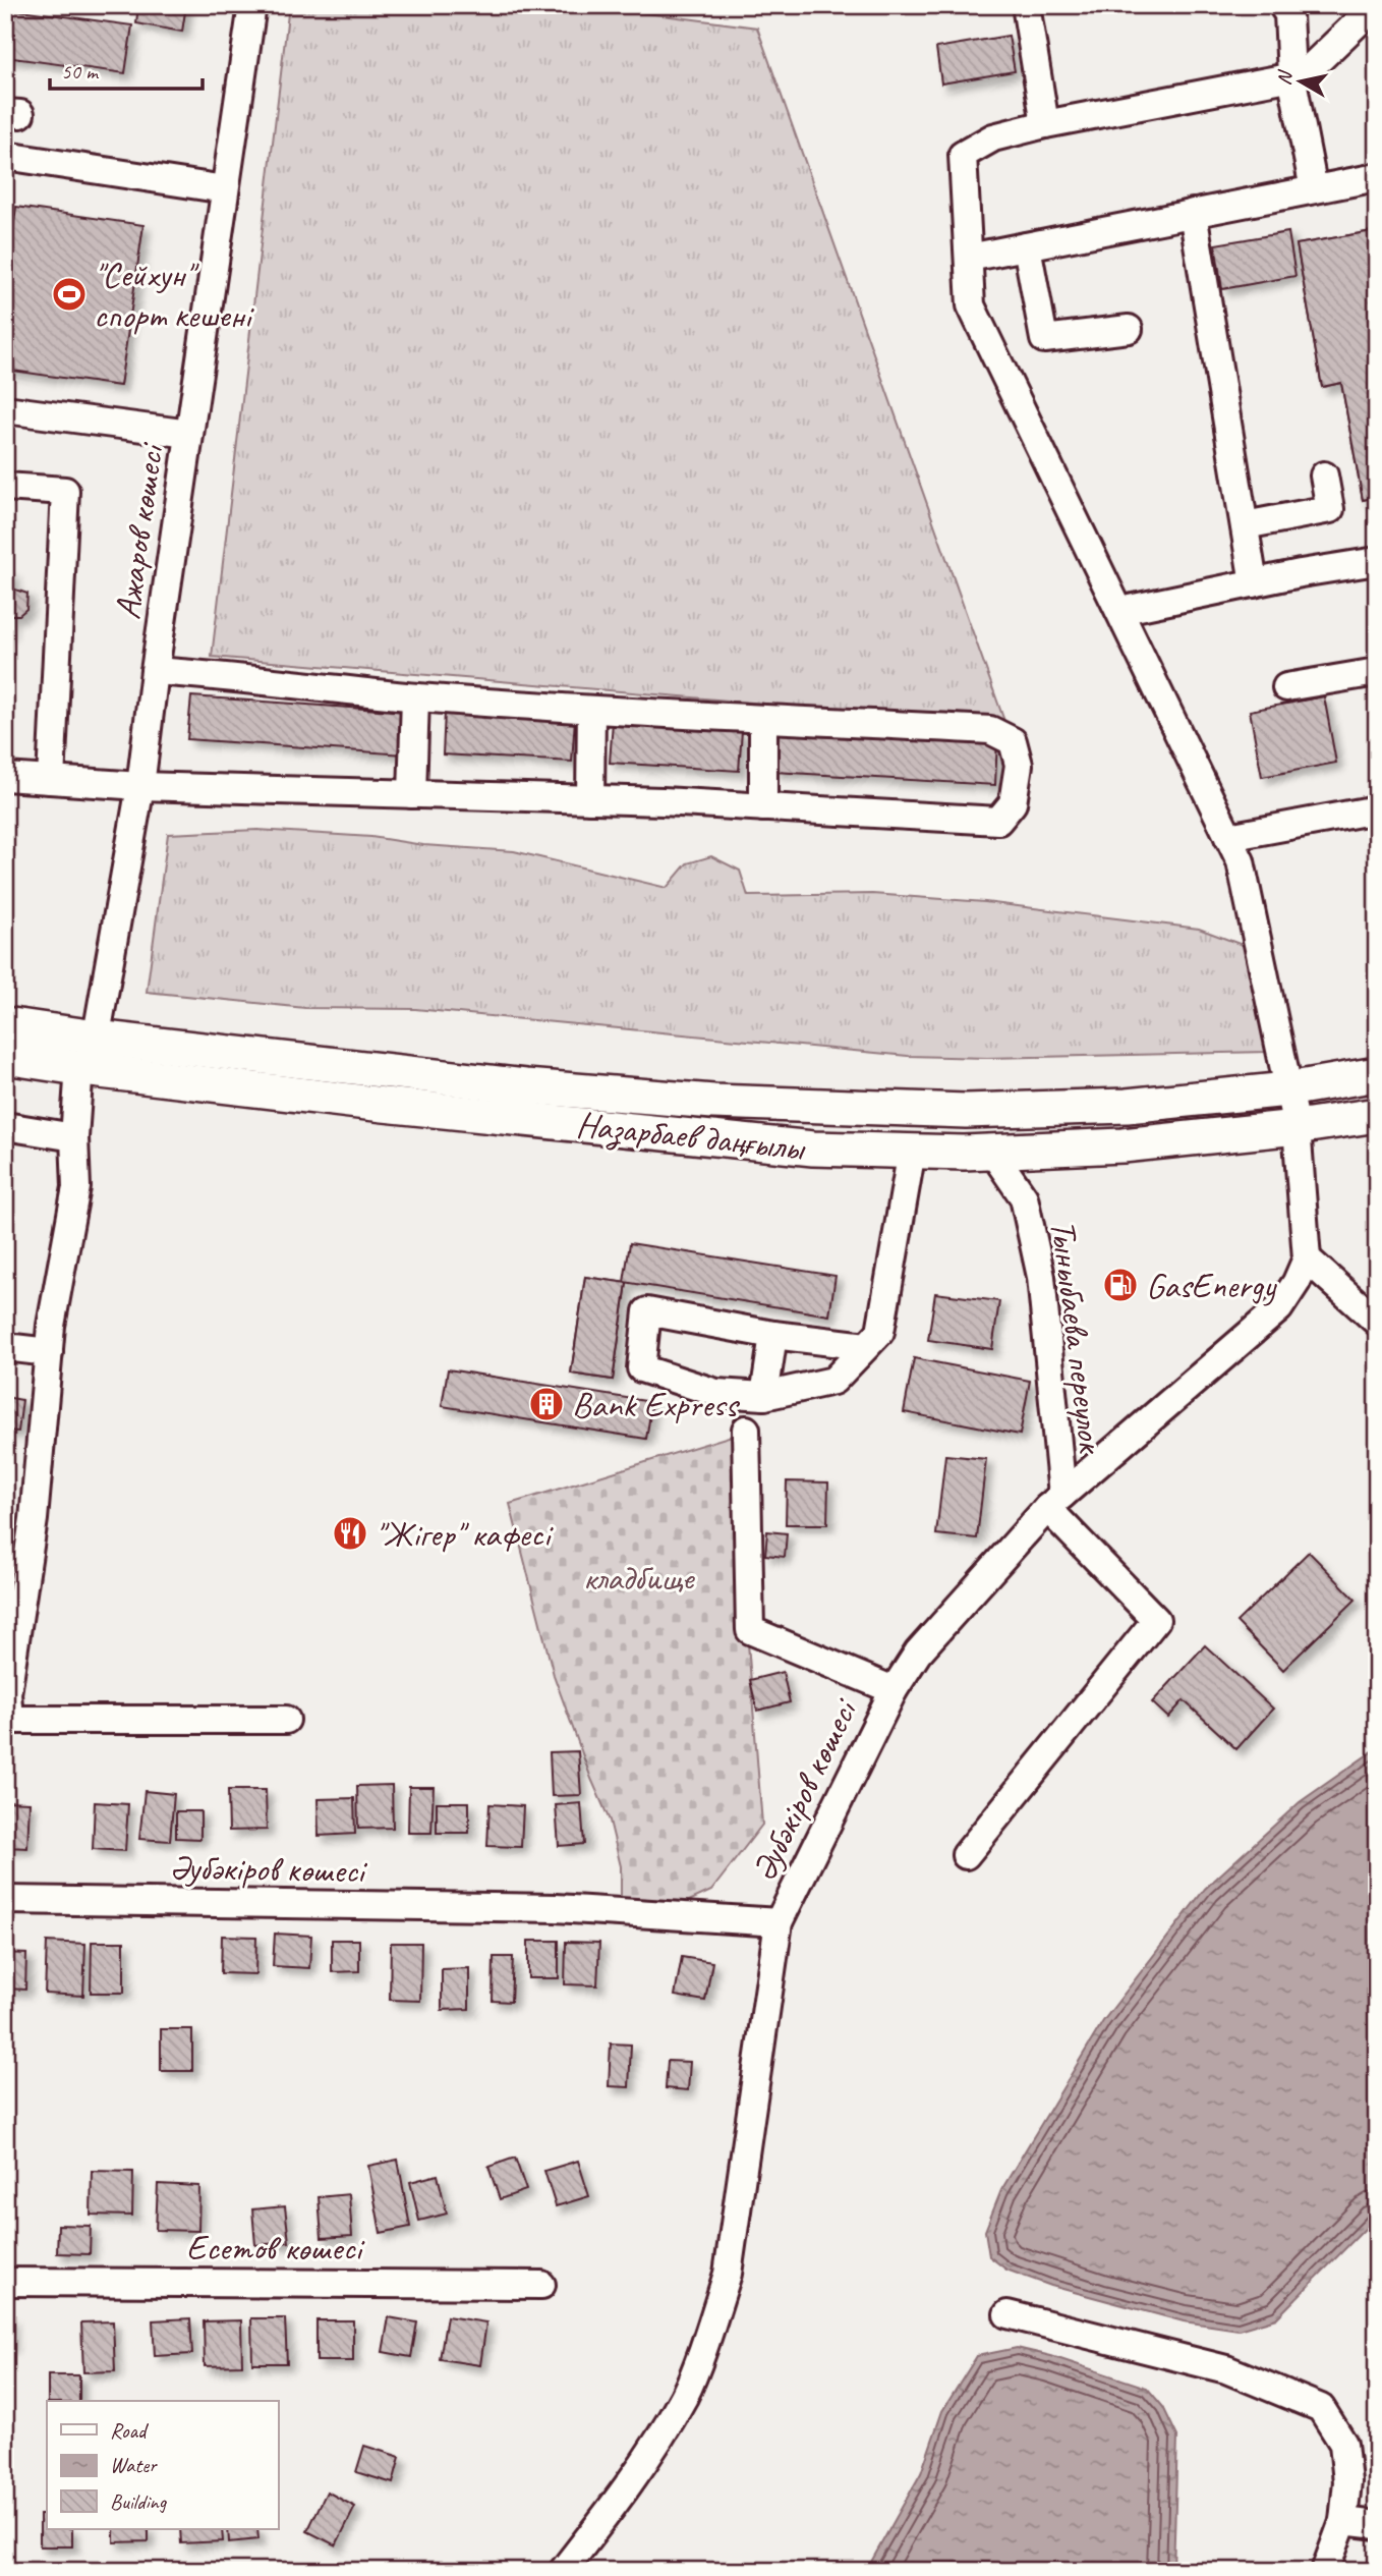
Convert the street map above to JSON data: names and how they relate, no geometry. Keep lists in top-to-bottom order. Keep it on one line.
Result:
{"streets":{"main road":["Назарбаев даңғылы"],"street":["Ажаров көшесі","Тыныбаева переулок","Әубәкіров көшесі","Есетов көшесі"]},"crossings":[["Ажаров көшесі","Назарбаев даңғылы"],["Назарбаев даңғылы","Тыныбаева переулок"],["Назарбаев даңғылы","Әубәкіров көшесі"],["Тыныбаева переулок","Әубәкіров көшесі"]],"parks":["кладбище"],"places":{"sports":["\"Сейхун\" спорт кешені"],"fuel station":["GasEnergy"],"building":["Bank Express"],"restaurant":["\"Жігер\" кафесі"]},"legend":["Road","Water","Building"],"scale_bar":"50 m","north":"left"}
